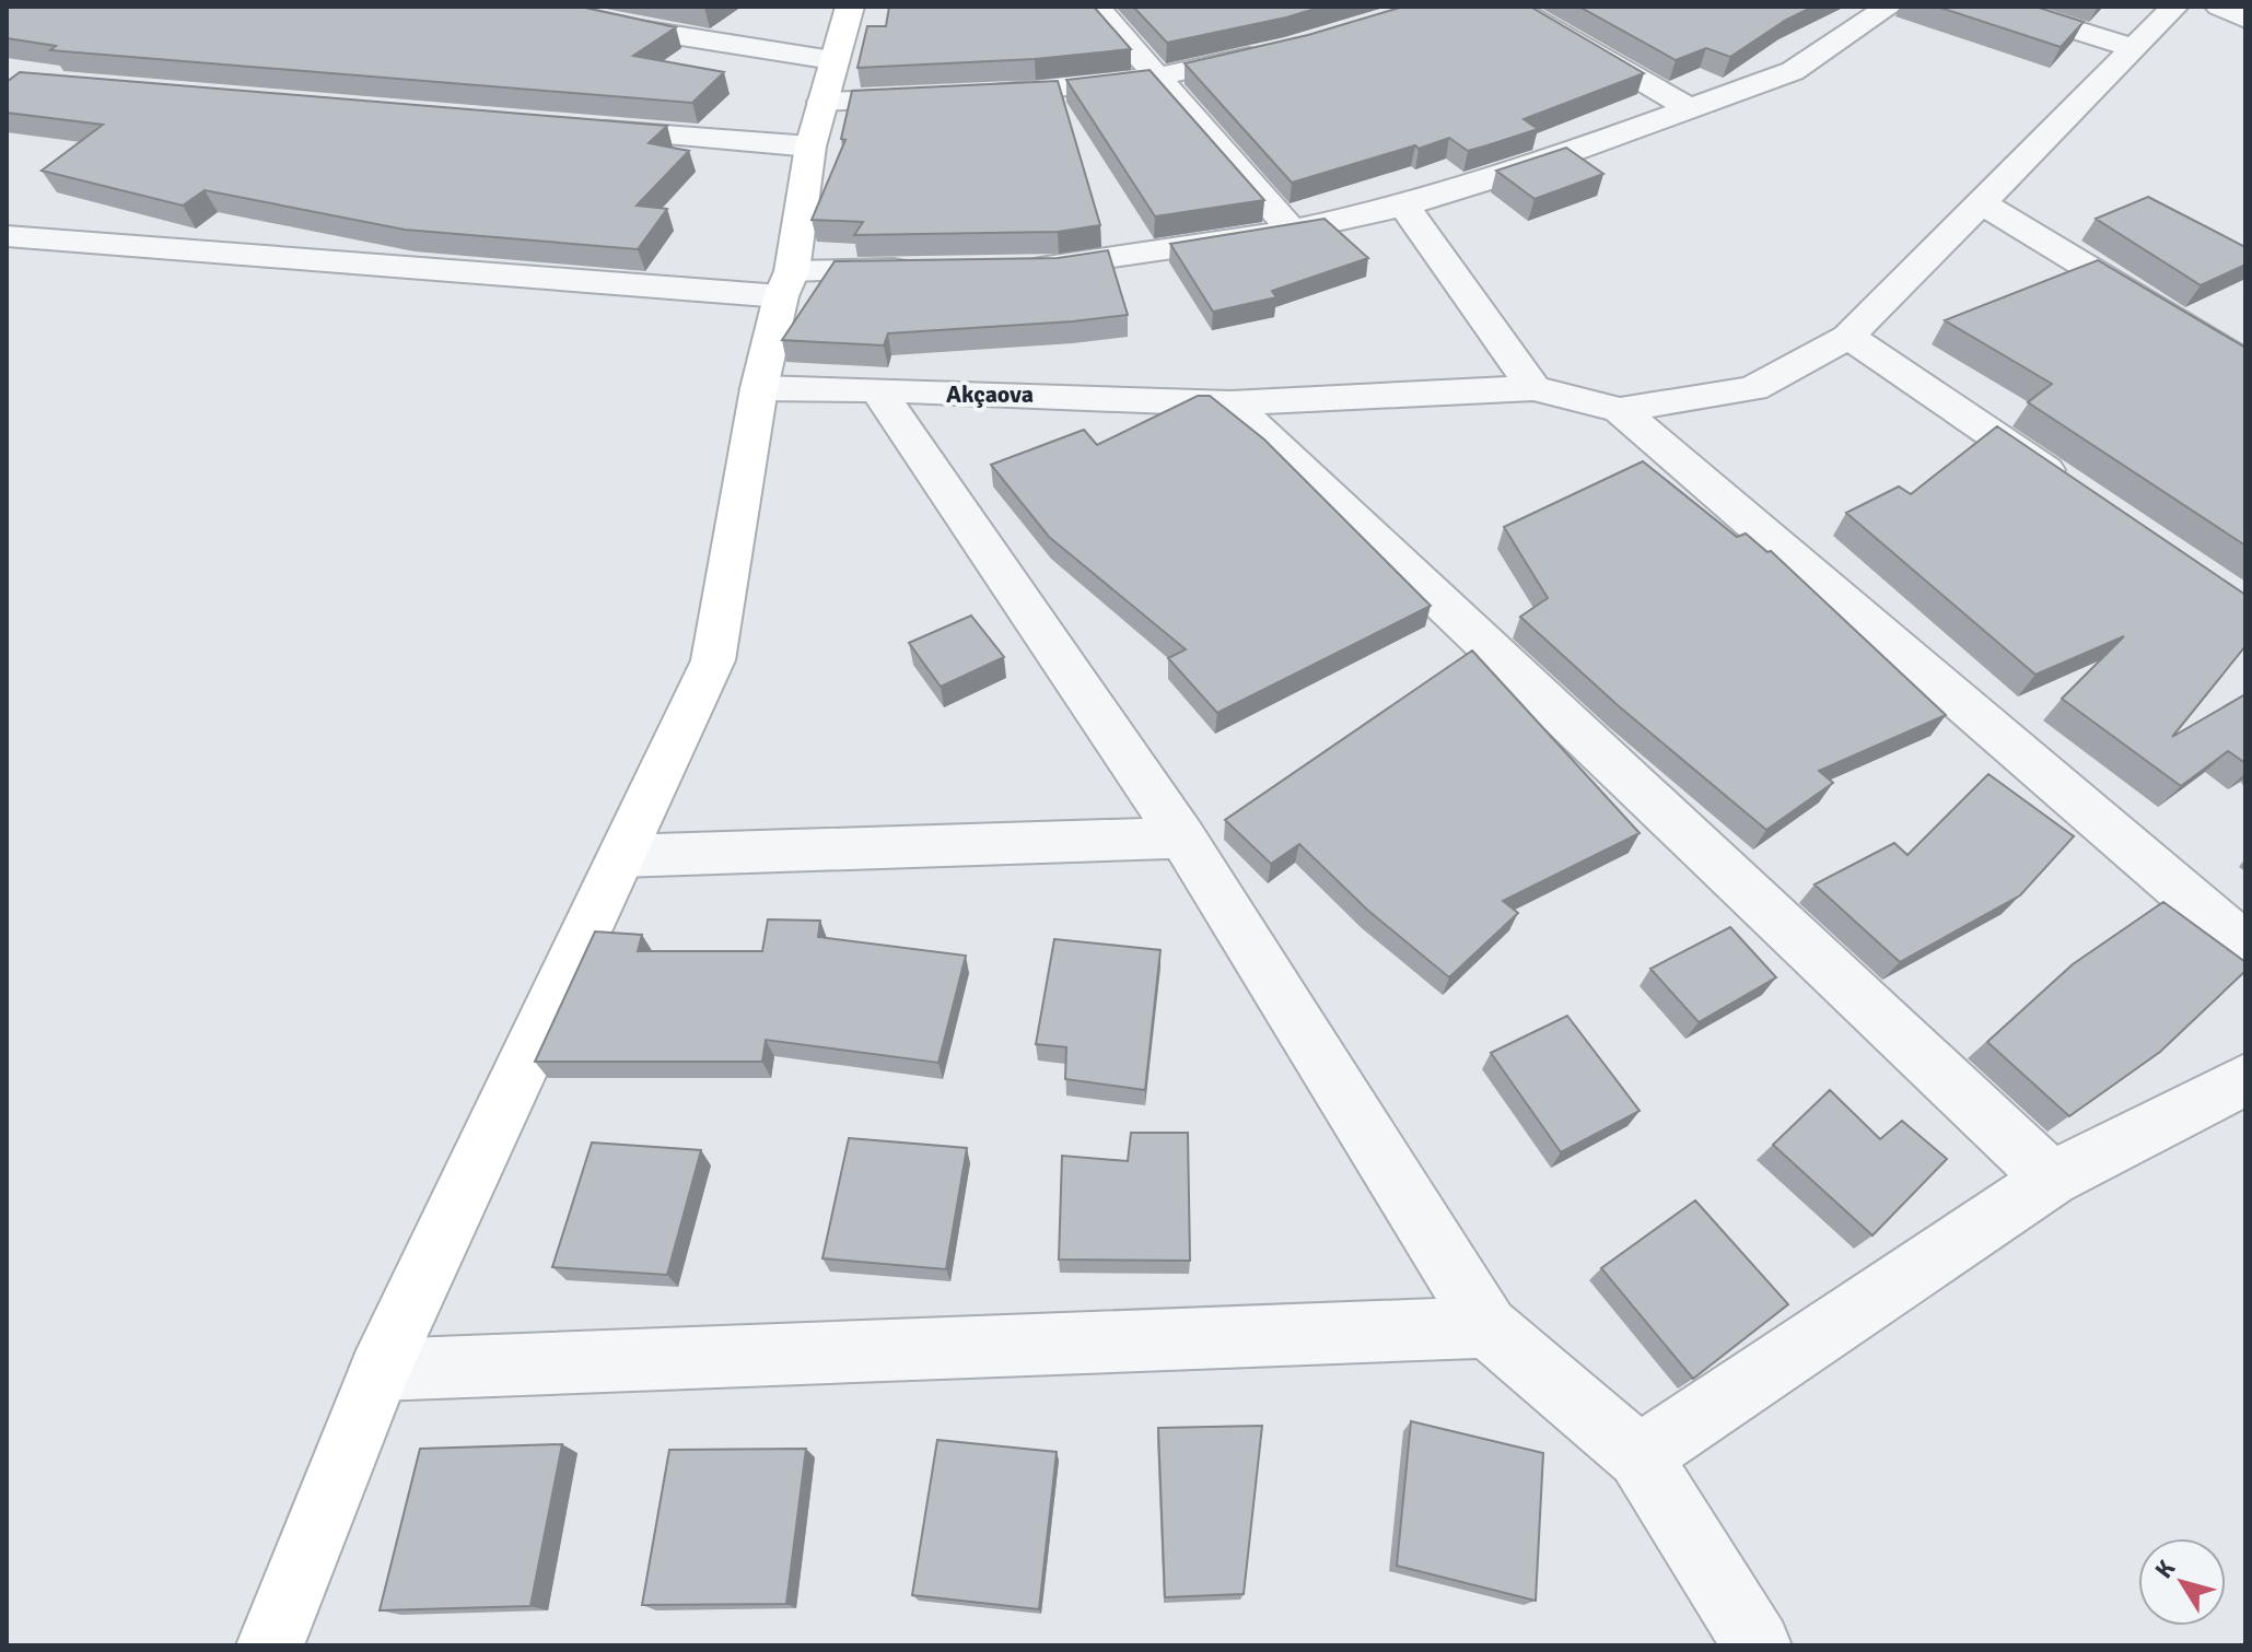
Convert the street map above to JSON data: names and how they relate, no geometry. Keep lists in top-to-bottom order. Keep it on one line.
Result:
{"districts":["Akçaova"],"north":"top left"}
